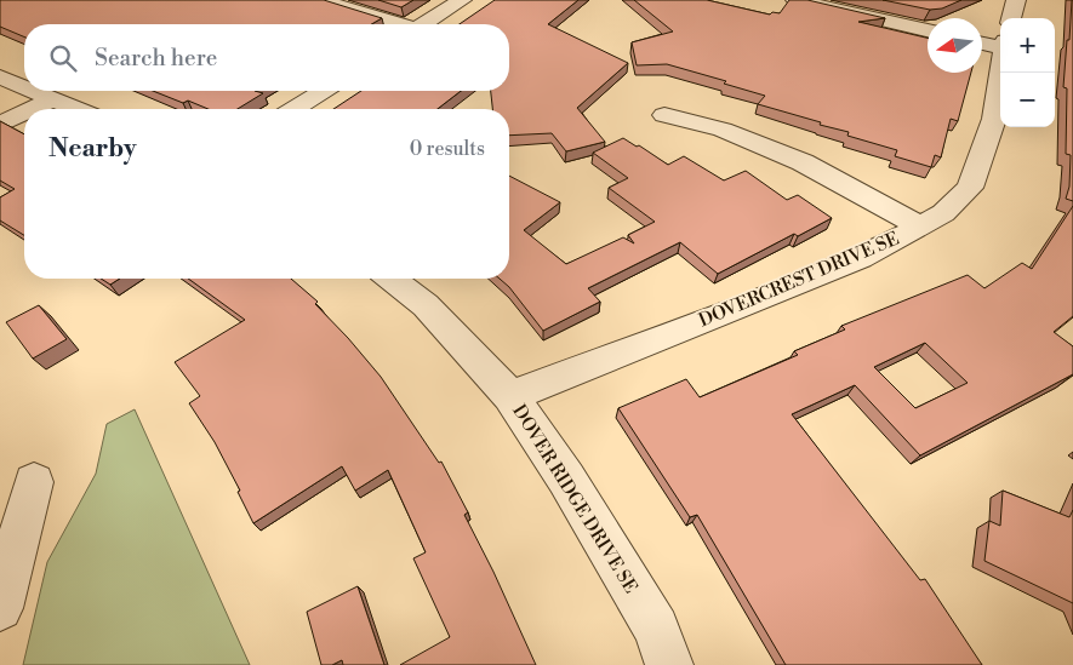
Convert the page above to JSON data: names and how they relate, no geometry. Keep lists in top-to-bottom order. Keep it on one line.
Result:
{"streets":{"street":["DOVERCREST DRIVE SE","DOVER RIDGE DRIVE SE"]},"crossings":[["DOVERCREST DRIVE SE","DOVER RIDGE DRIVE SE"]],"north":"left","page":{"map_buttons":["+","−"],"search":"Search here","heading":["Nearby","0 results"]}}
